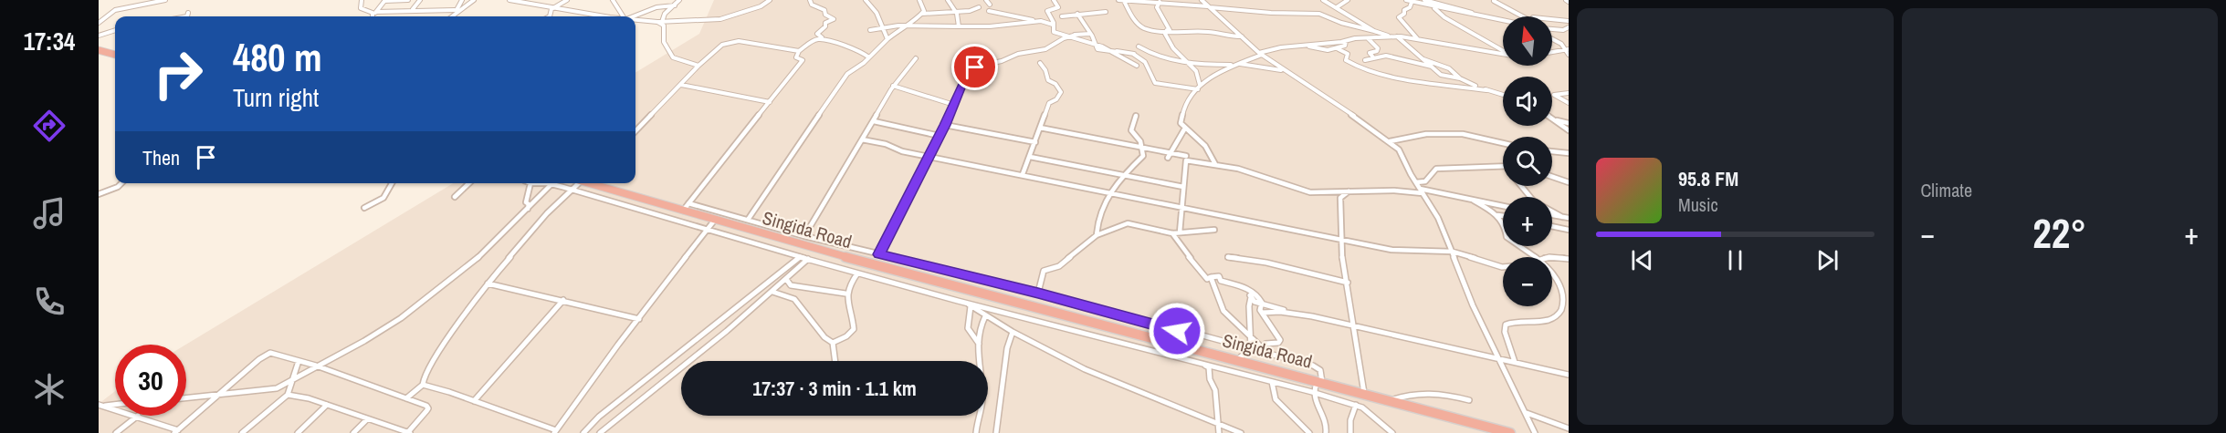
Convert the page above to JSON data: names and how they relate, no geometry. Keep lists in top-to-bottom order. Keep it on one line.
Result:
{"streets":{"highway":["Singida Road"]},"north":"top","page":{"tabs":"17:34","tile":"Climate","map_buttons":["+","−"],"turn":["480 m","Turn right"],"then":"Then","song":["95.8 FM","Music"],"heat":["−","22°","+"],"limit":"30","trip":"17:37 · 3 min · 1.1 km"}}
